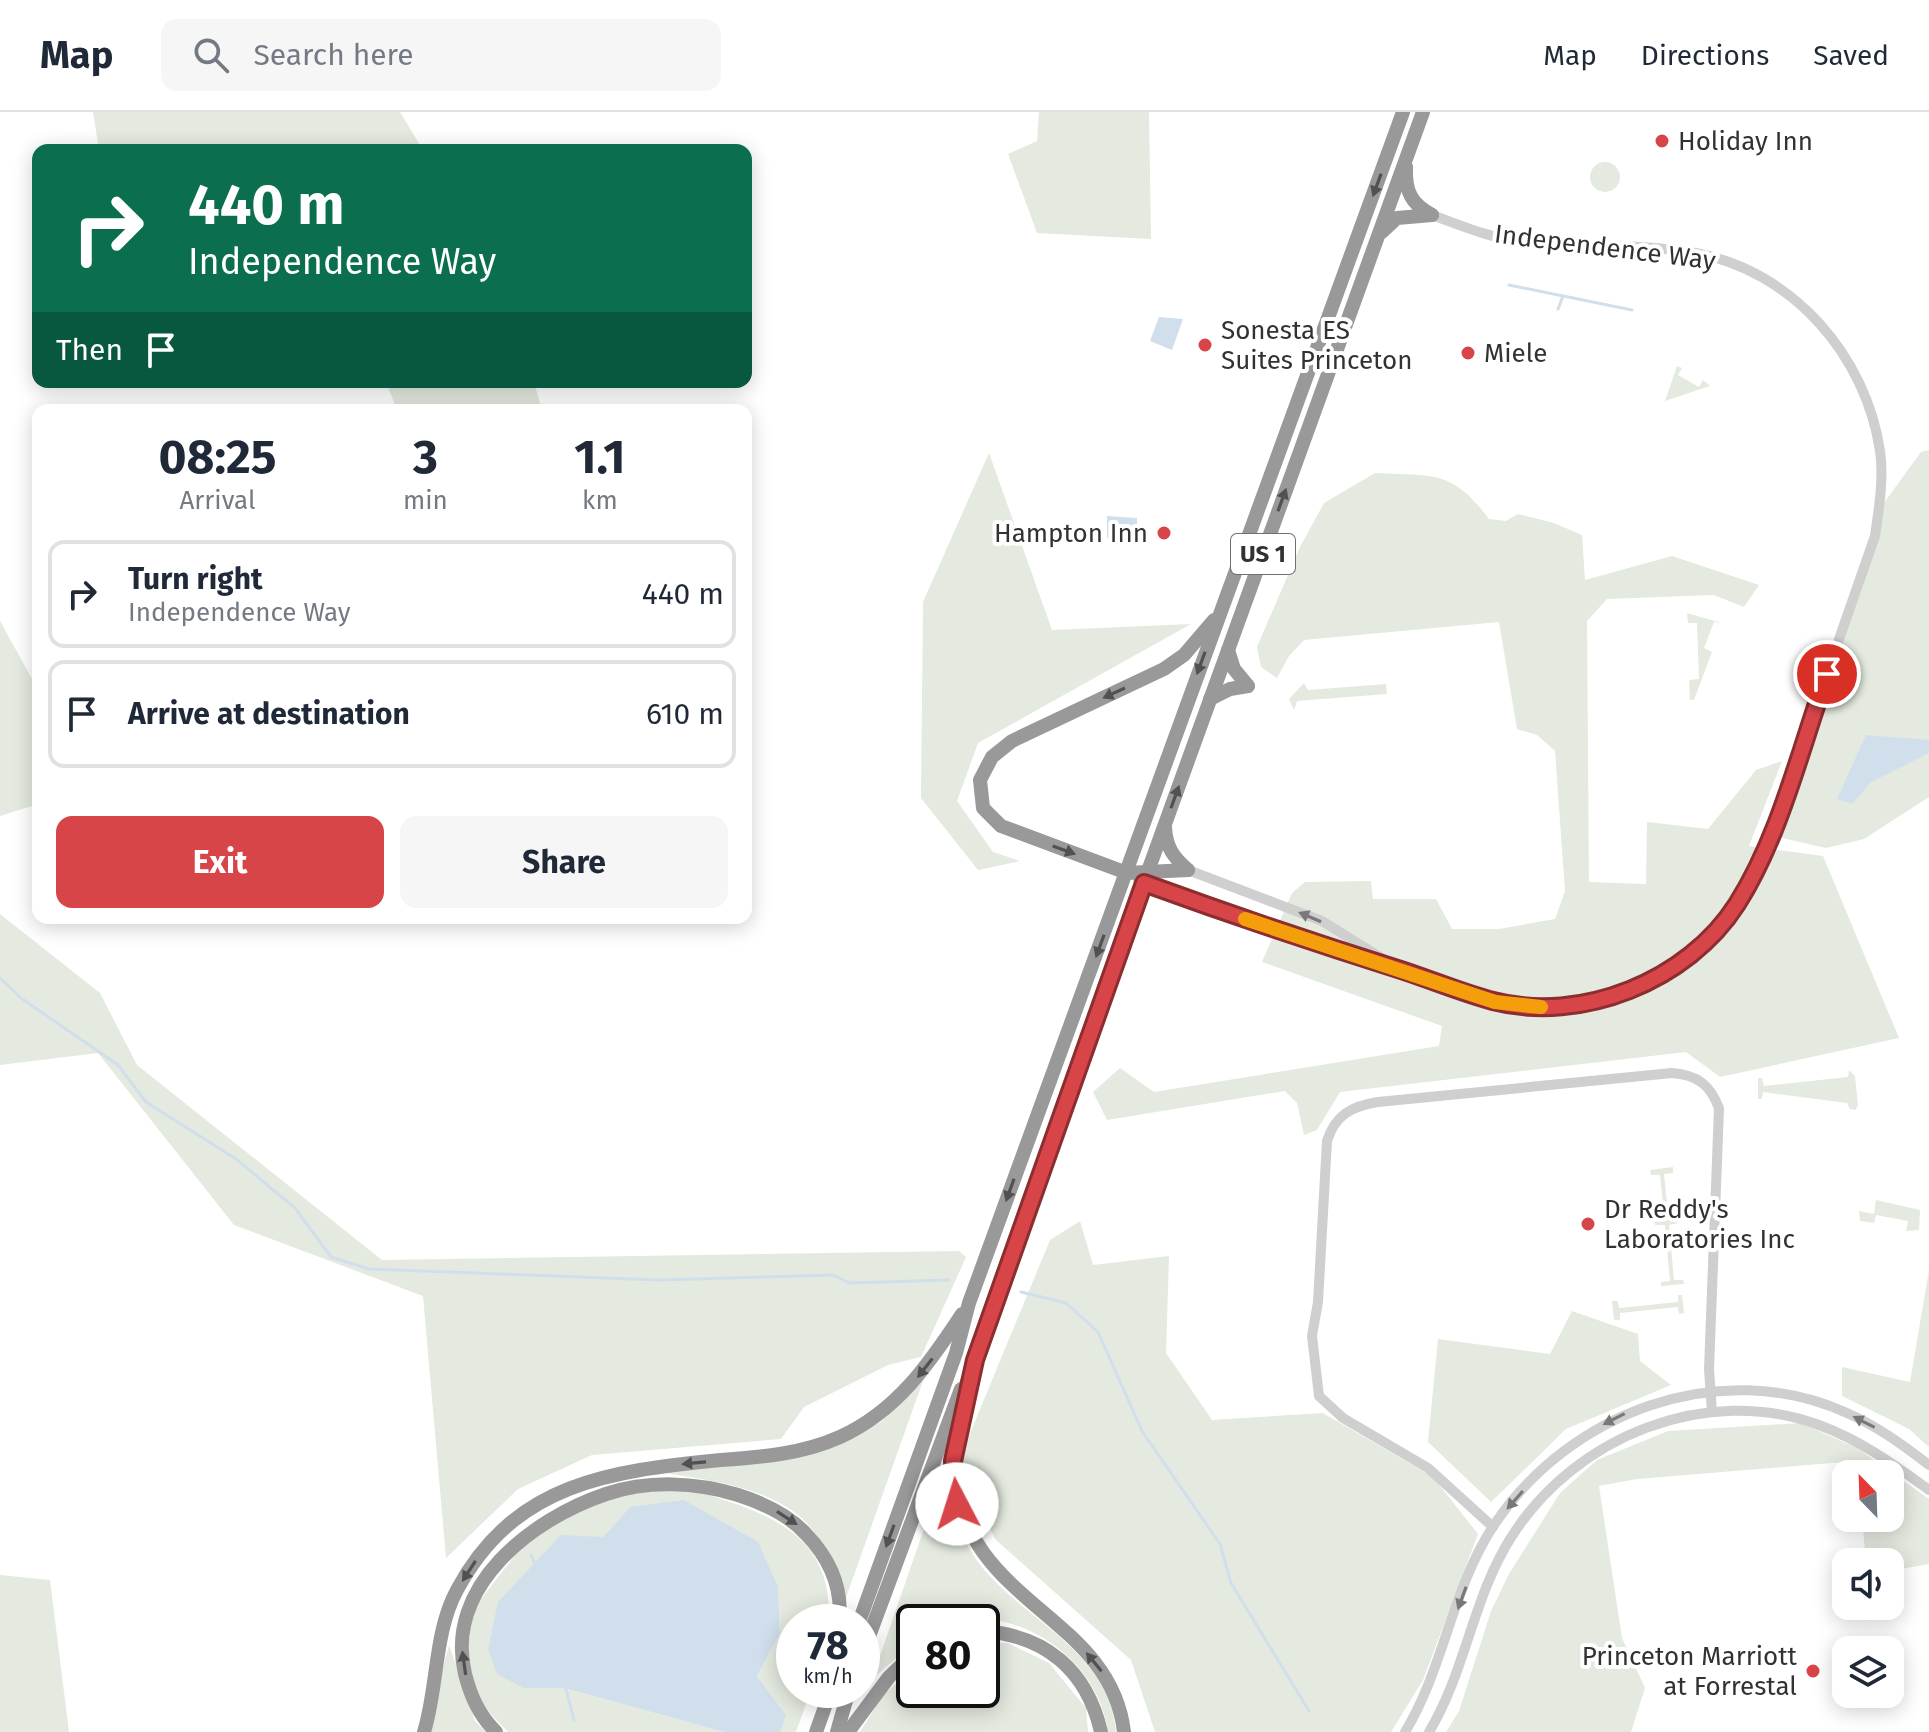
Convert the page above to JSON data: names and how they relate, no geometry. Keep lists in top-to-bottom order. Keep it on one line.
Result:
{"streets":{"highway":["US 1"],"street":["Independence Way"]},"crossings":[["Independence Way","US 1"]],"places":["Holiday Inn","Sonesta ES Suites Princeton","Miele","Hampton Inn","Dr Reddy's Laboratories Inc","Princeton Marriott at Forrestal"],"north":"top left","page":{"header":"Map","search":"Search here","nav":["Map","Directions","Saved"],"turn":["440 m","Independence Way"],"then":"Then","eta":["08:25","Arrival","3","min","1.1","km"],"list":[{"name":"Turn right","note":"Independence Way","value":"440 m"},{"name":"Arrive at destination","value":"610 m"}],"buttons":["Exit","Share"],"speed":"78 km/h","limit":"80"}}
